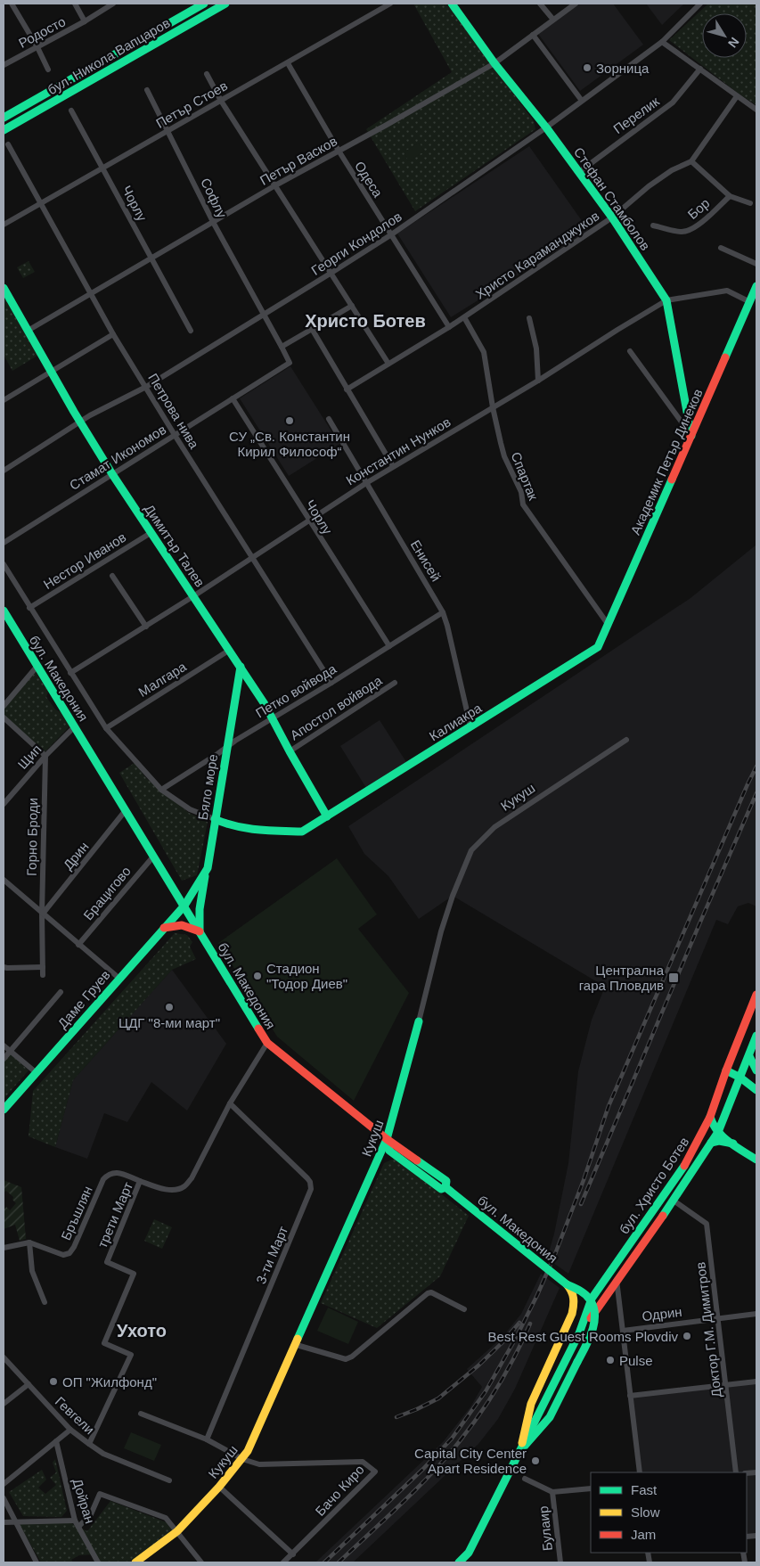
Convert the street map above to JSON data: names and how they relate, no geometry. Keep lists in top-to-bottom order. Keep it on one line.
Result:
{"streets":{"street":["Родосто","бул. Никола Вапцаров","Петър Стоев","Перелик","Петър Васков","Одеса","Софлу","Стефан Стамболов","Чорлу","Бор","Георги Кондолов","Христо Караманджуков","Петрова нива","Константин Нунков","Стамат Икономов","Академик Петър Динеков","Спартак","Димитър Талев","Нестор Иванов","Енисей","бул. Македония","Малгара","Петко войвода","Апостол войвода","Калиакра","Щип","Бяло море","Кукуш","Горно Броди","Дрин","Брацигово","Даме Груев","бул. Христо Ботев","Бръшлян","трети Март","3-ти Март","Одрин","Доктор Г.М. Димитров","Гевгели","Бачо Киро","Дойран","Булаир"]},"crossings":[["Петър Стоев","Одеса"],["Петър Стоев","Софлу"],["Петър Стоев","Чорлу"],["Петър Стоев","Петрова нива"],["Перелик","Стефан Стамболов"],["Петър Васков","Одеса"],["Петър Васков","Софлу"],["Петър Васков","Стефан Стамболов"],["Петър Васков","Чорлу"],["Петър Васков","Петрова нива"],["Петър Васков","Димитър Талев"],["Одеса","Георги Кондолов"],["Одеса","Христо Караманджуков"],["Софлу","Георги Кондолов"],["Софлу","Стамат Икономов"],["Стефан Стамболов","Георги Кондолов"],["Стефан Стамболов","Христо Караманджуков"],["Стефан Стамболов","Константин Нунков"],["Стефан Стамболов","Академик Петър Динеков"],["Чорлу","Константин Нунков"],["Чорлу","Стамат Икономов"],["Чорлу","Петко войвода"],["Георги Кондолов","Петрова нива"],["Георги Кондолов","Димитър Талев"],["Христо Караманджуков","Спартак"],["Петрова нива","Константин Нунков"],["Петрова нива","Стамат Икономов"],["Петрова нива","Петко войвода"],["Константин Нунков","Академик Петър Динеков"],["Константин Нунков","Спартак"],["Константин Нунков","Димитър Талев"],["Константин Нунков","Енисей"],["Константин Нунков","бул. Македония"],["Стамат Икономов","Димитър Талев"],["Академик Петър Динеков","Спартак"],["Академик Петър Динеков","Калиакра"],["Димитър Талев","Нестор Иванов"],["Димитър Талев","Малгара"],["Димитър Талев","Петко войвода"],["Димитър Талев","Апостол войвода"],["Димитър Талев","Калиакра"],["Димитър Талев","Бяло море"],["Нестор Иванов","бул. Македония"],["Енисей","Петко войвода"],["Енисей","Калиакра"],["бул. Македония","Малгара"],["бул. Македония","Петко войвода"],["бул. Македония","Калиакра"],["бул. Македония","Щип"],["бул. Македония","Бяло море"],["бул. Македония","Кукуш"],["бул. Македония","Дрин"],["бул. Македония","Брацигово"],["бул. Македония","Даме Груев"],["бул. Македония","бул. Христо Ботев"],["бул. Македония","трети Март"],["Петко войвода","Бяло море"],["Калиакра","Бяло море"],["Щип","Горно Броди"],["Бяло море","Даме Груев"],["Кукуш","Бачо Киро"],["Горно Броди","Дрин"],["бул. Христо Ботев","Доктор Г.М. Димитров"],["Бръшлян","трети Март"],["трети Март","3-ти Март"],["трети Март","Гевгели"],["Одрин","Доктор Г.М. Димитров"]],"districts":["Христо Ботев","Ухото"],"places":{"other":["Зорница","СУ „Св. Константин Кирил Философ“","Стадион \"Тодор Диев\"","ЦДГ \"8-ми март\"","Best Rest Guest Rooms Plovdiv","Pulse","ОП \"Жилфонд\"","Capital City Center Apart Residence"],"transit":["Централна гара Пловдив"]},"legend":["Fast","Slow","Jam"],"north":"bottom right"}
